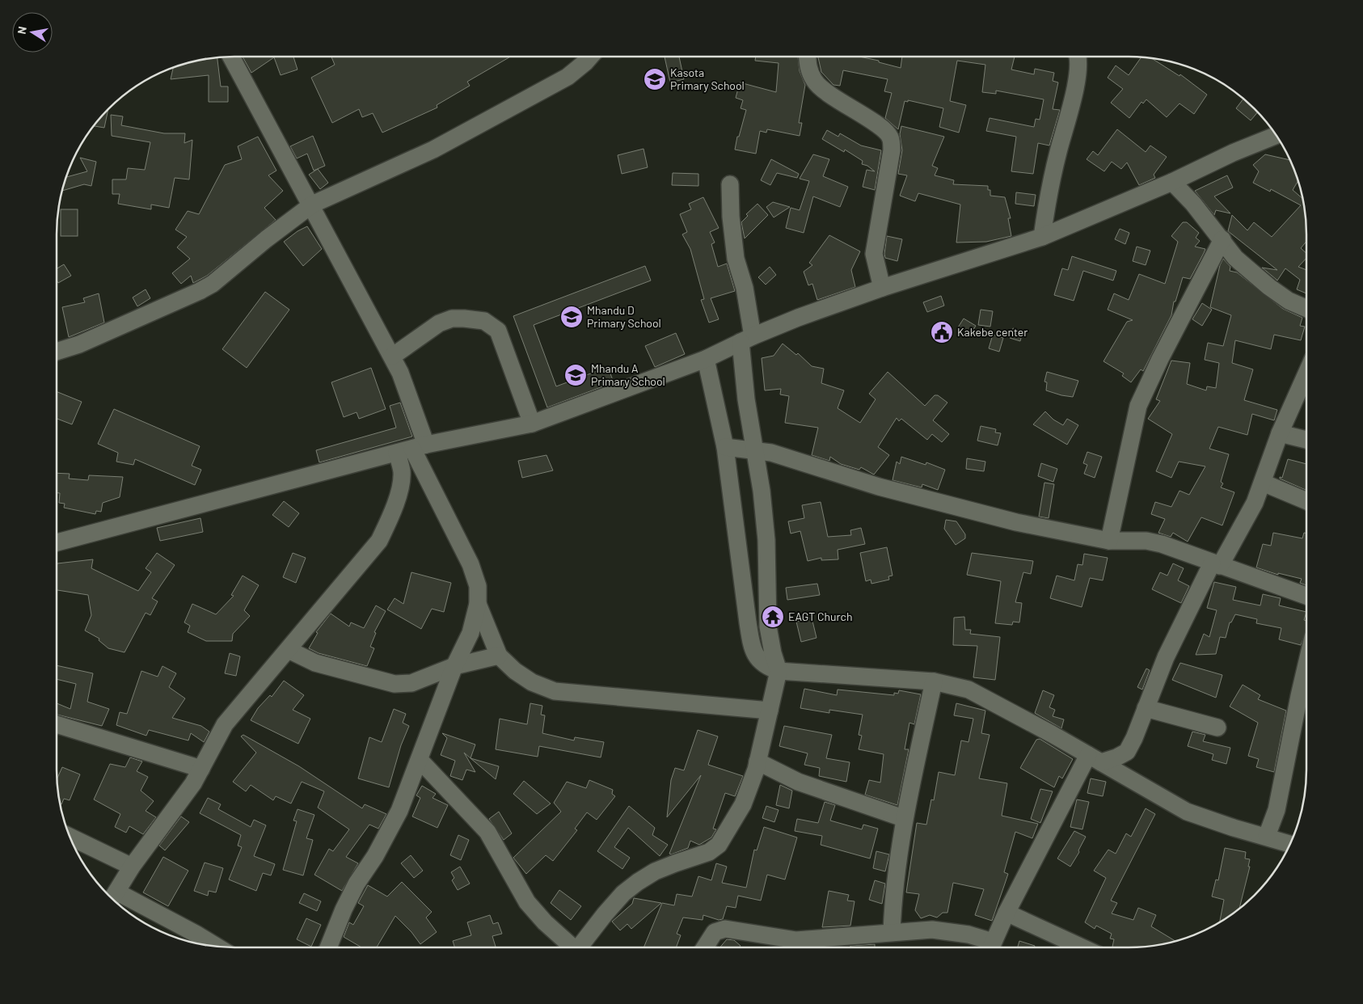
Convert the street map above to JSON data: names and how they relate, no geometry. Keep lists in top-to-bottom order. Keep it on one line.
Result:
{"places":{"school or university":["Kasota Primary School","Mhandu D Primary School","Mhandu A Primary School"],"public building":["Kakebe center"],"temple":["EAGT Church"]},"north":"left"}
